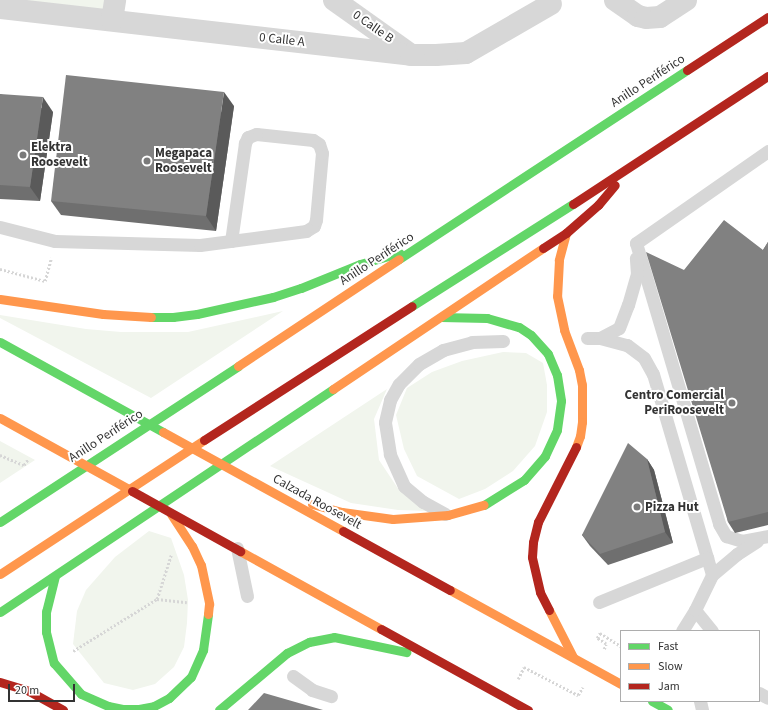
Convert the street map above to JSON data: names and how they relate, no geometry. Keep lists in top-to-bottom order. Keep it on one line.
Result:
{"streets":{"highway":["Anillo Periférico","Calzada Roosevelt"],"street":["0 Calle B","0 Calle A"]},"crossings":[["0 Calle B","0 Calle A"]],"places":["Elektra Roosevelt","Megapaca Roosevelt","Centro Comercial PeriRoosevelt","Pizza Hut"],"legend":["Fast","Slow","Jam"],"scale_bar":"20 m"}
